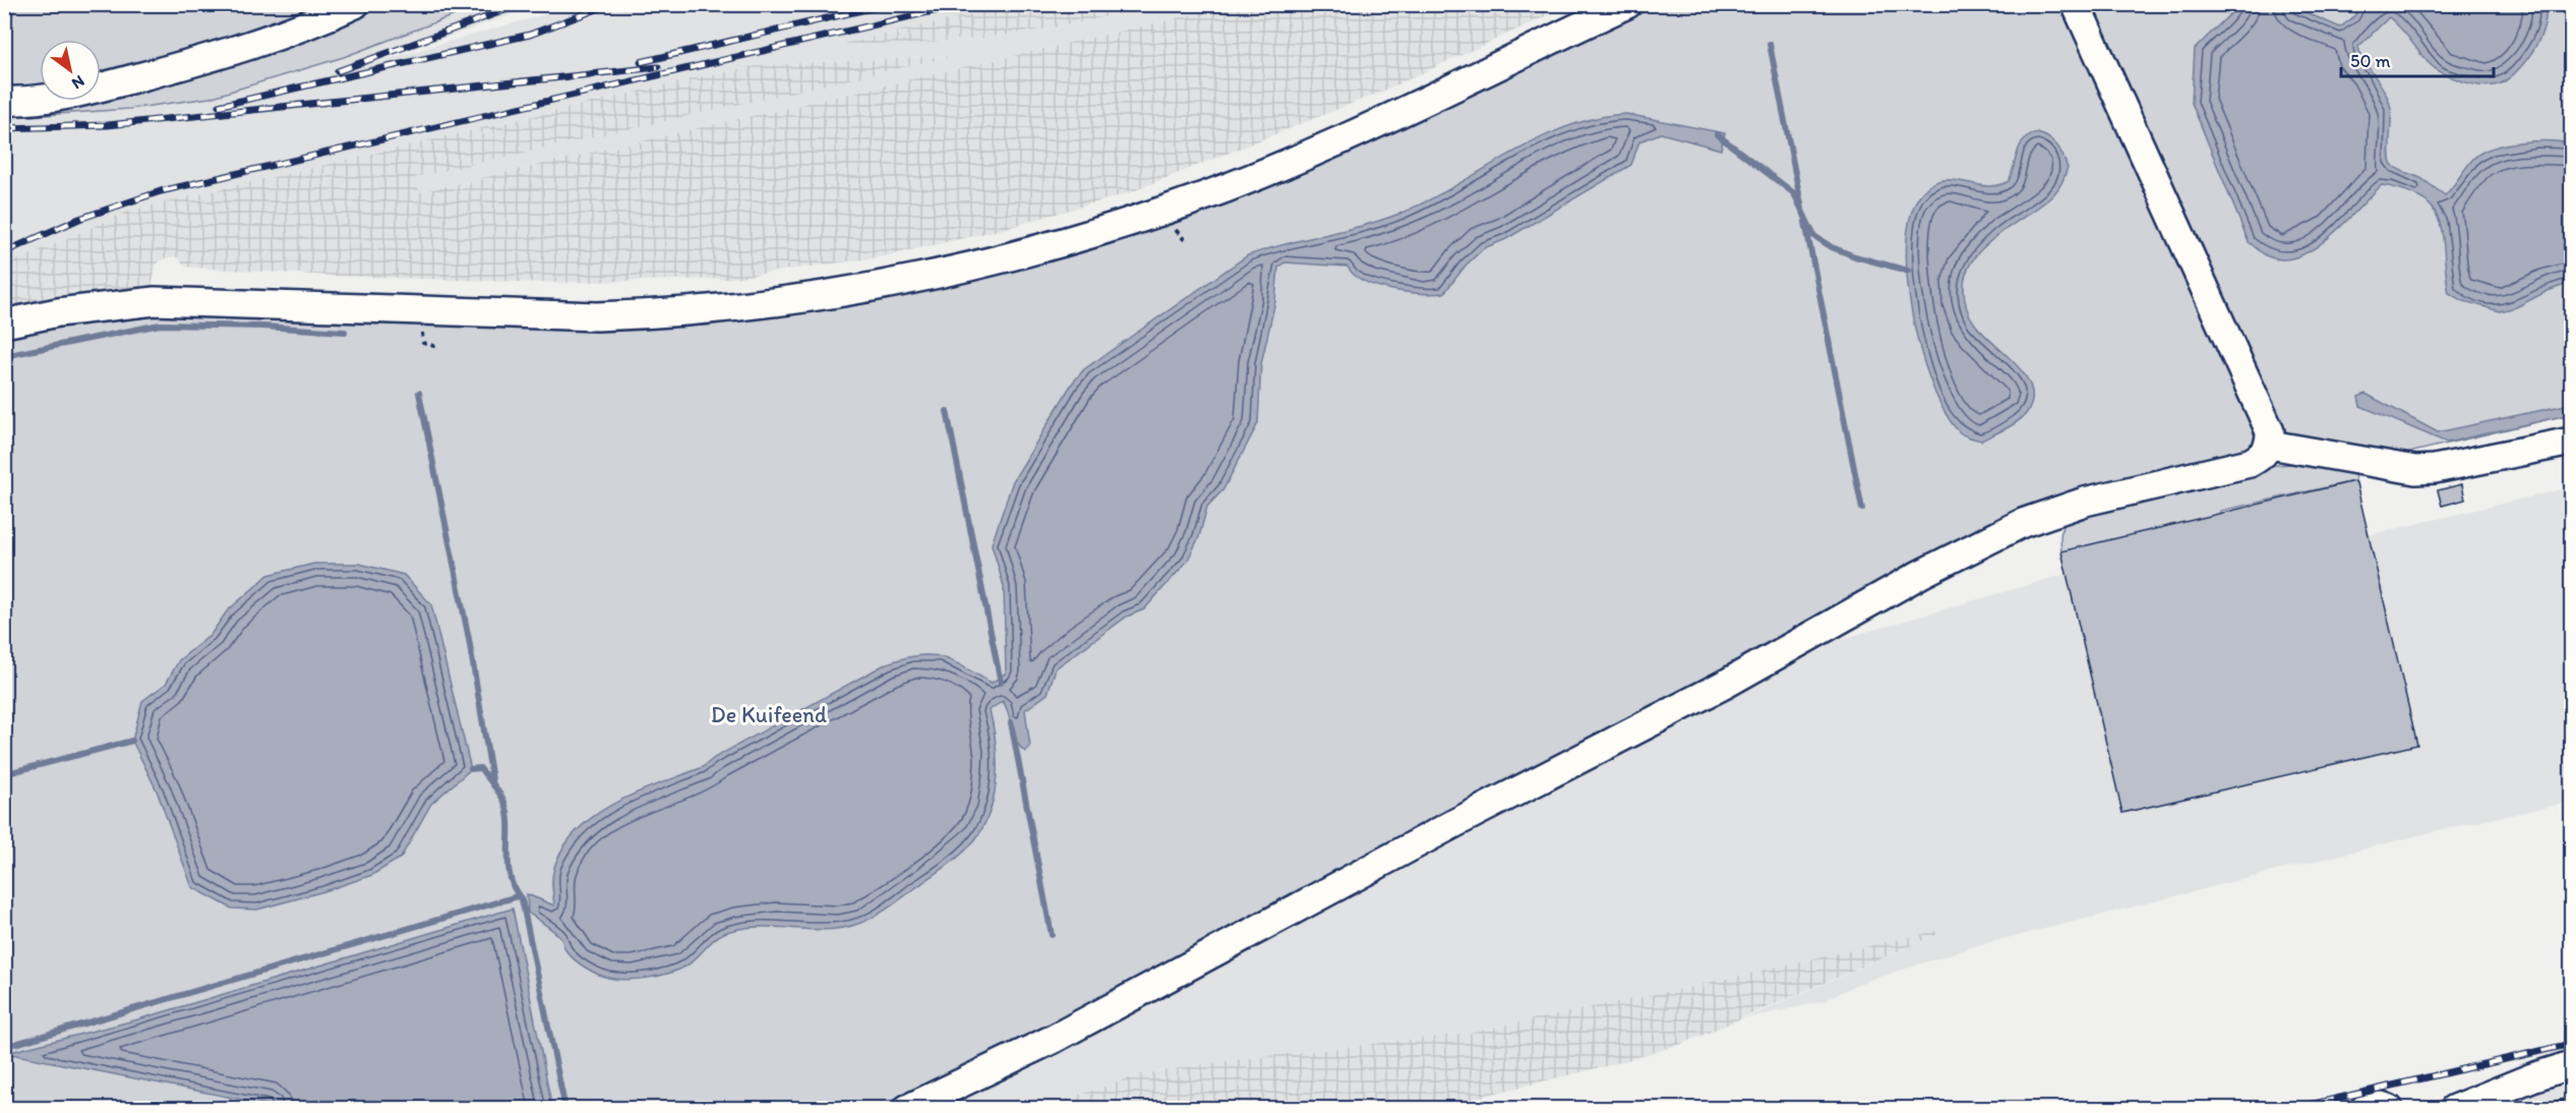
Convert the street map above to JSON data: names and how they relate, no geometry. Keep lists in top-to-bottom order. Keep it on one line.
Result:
{"parks":["De Kuifeend"],"scale_bar":"50 m","north":"bottom right"}
